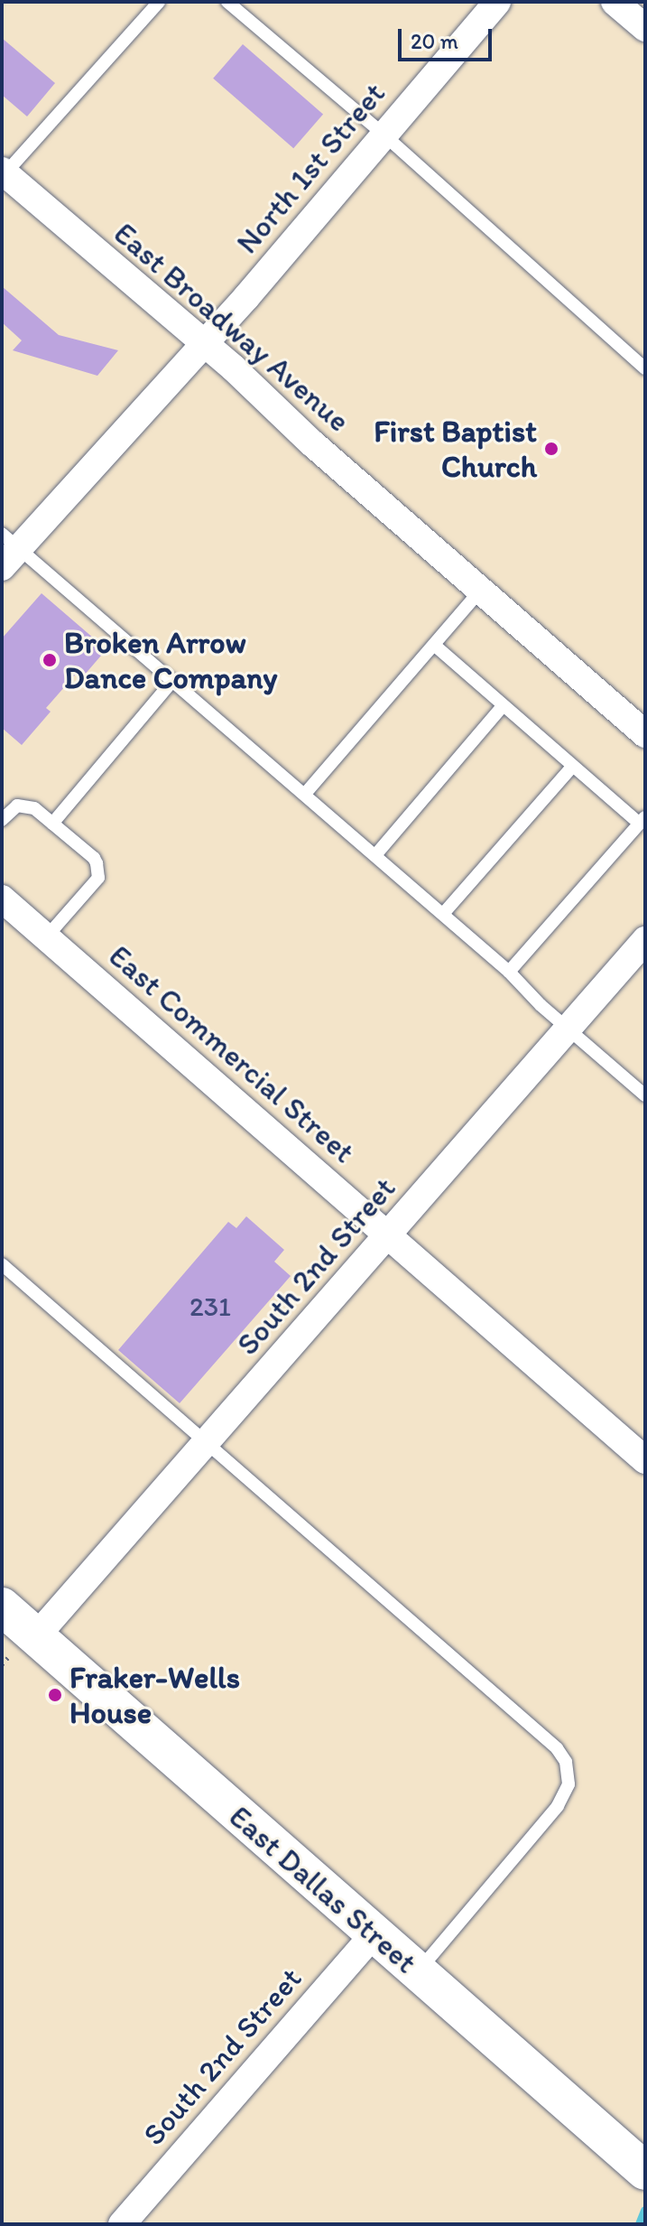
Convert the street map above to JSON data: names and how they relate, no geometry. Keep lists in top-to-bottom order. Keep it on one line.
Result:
{"streets":{"street":["North 1st Street","East Broadway Avenue","East Commercial Street","South 2nd Street","East Dallas Street"]},"crossings":[["North 1st Street","East Broadway Avenue"],["East Commercial Street","South 2nd Street"],["South 2nd Street","East Dallas Street"]],"places":["First Baptist Church","Broken Arrow Dance Company","Fraker-Wells House"],"house_numbers":["231"],"scale_bar":"20 m"}
